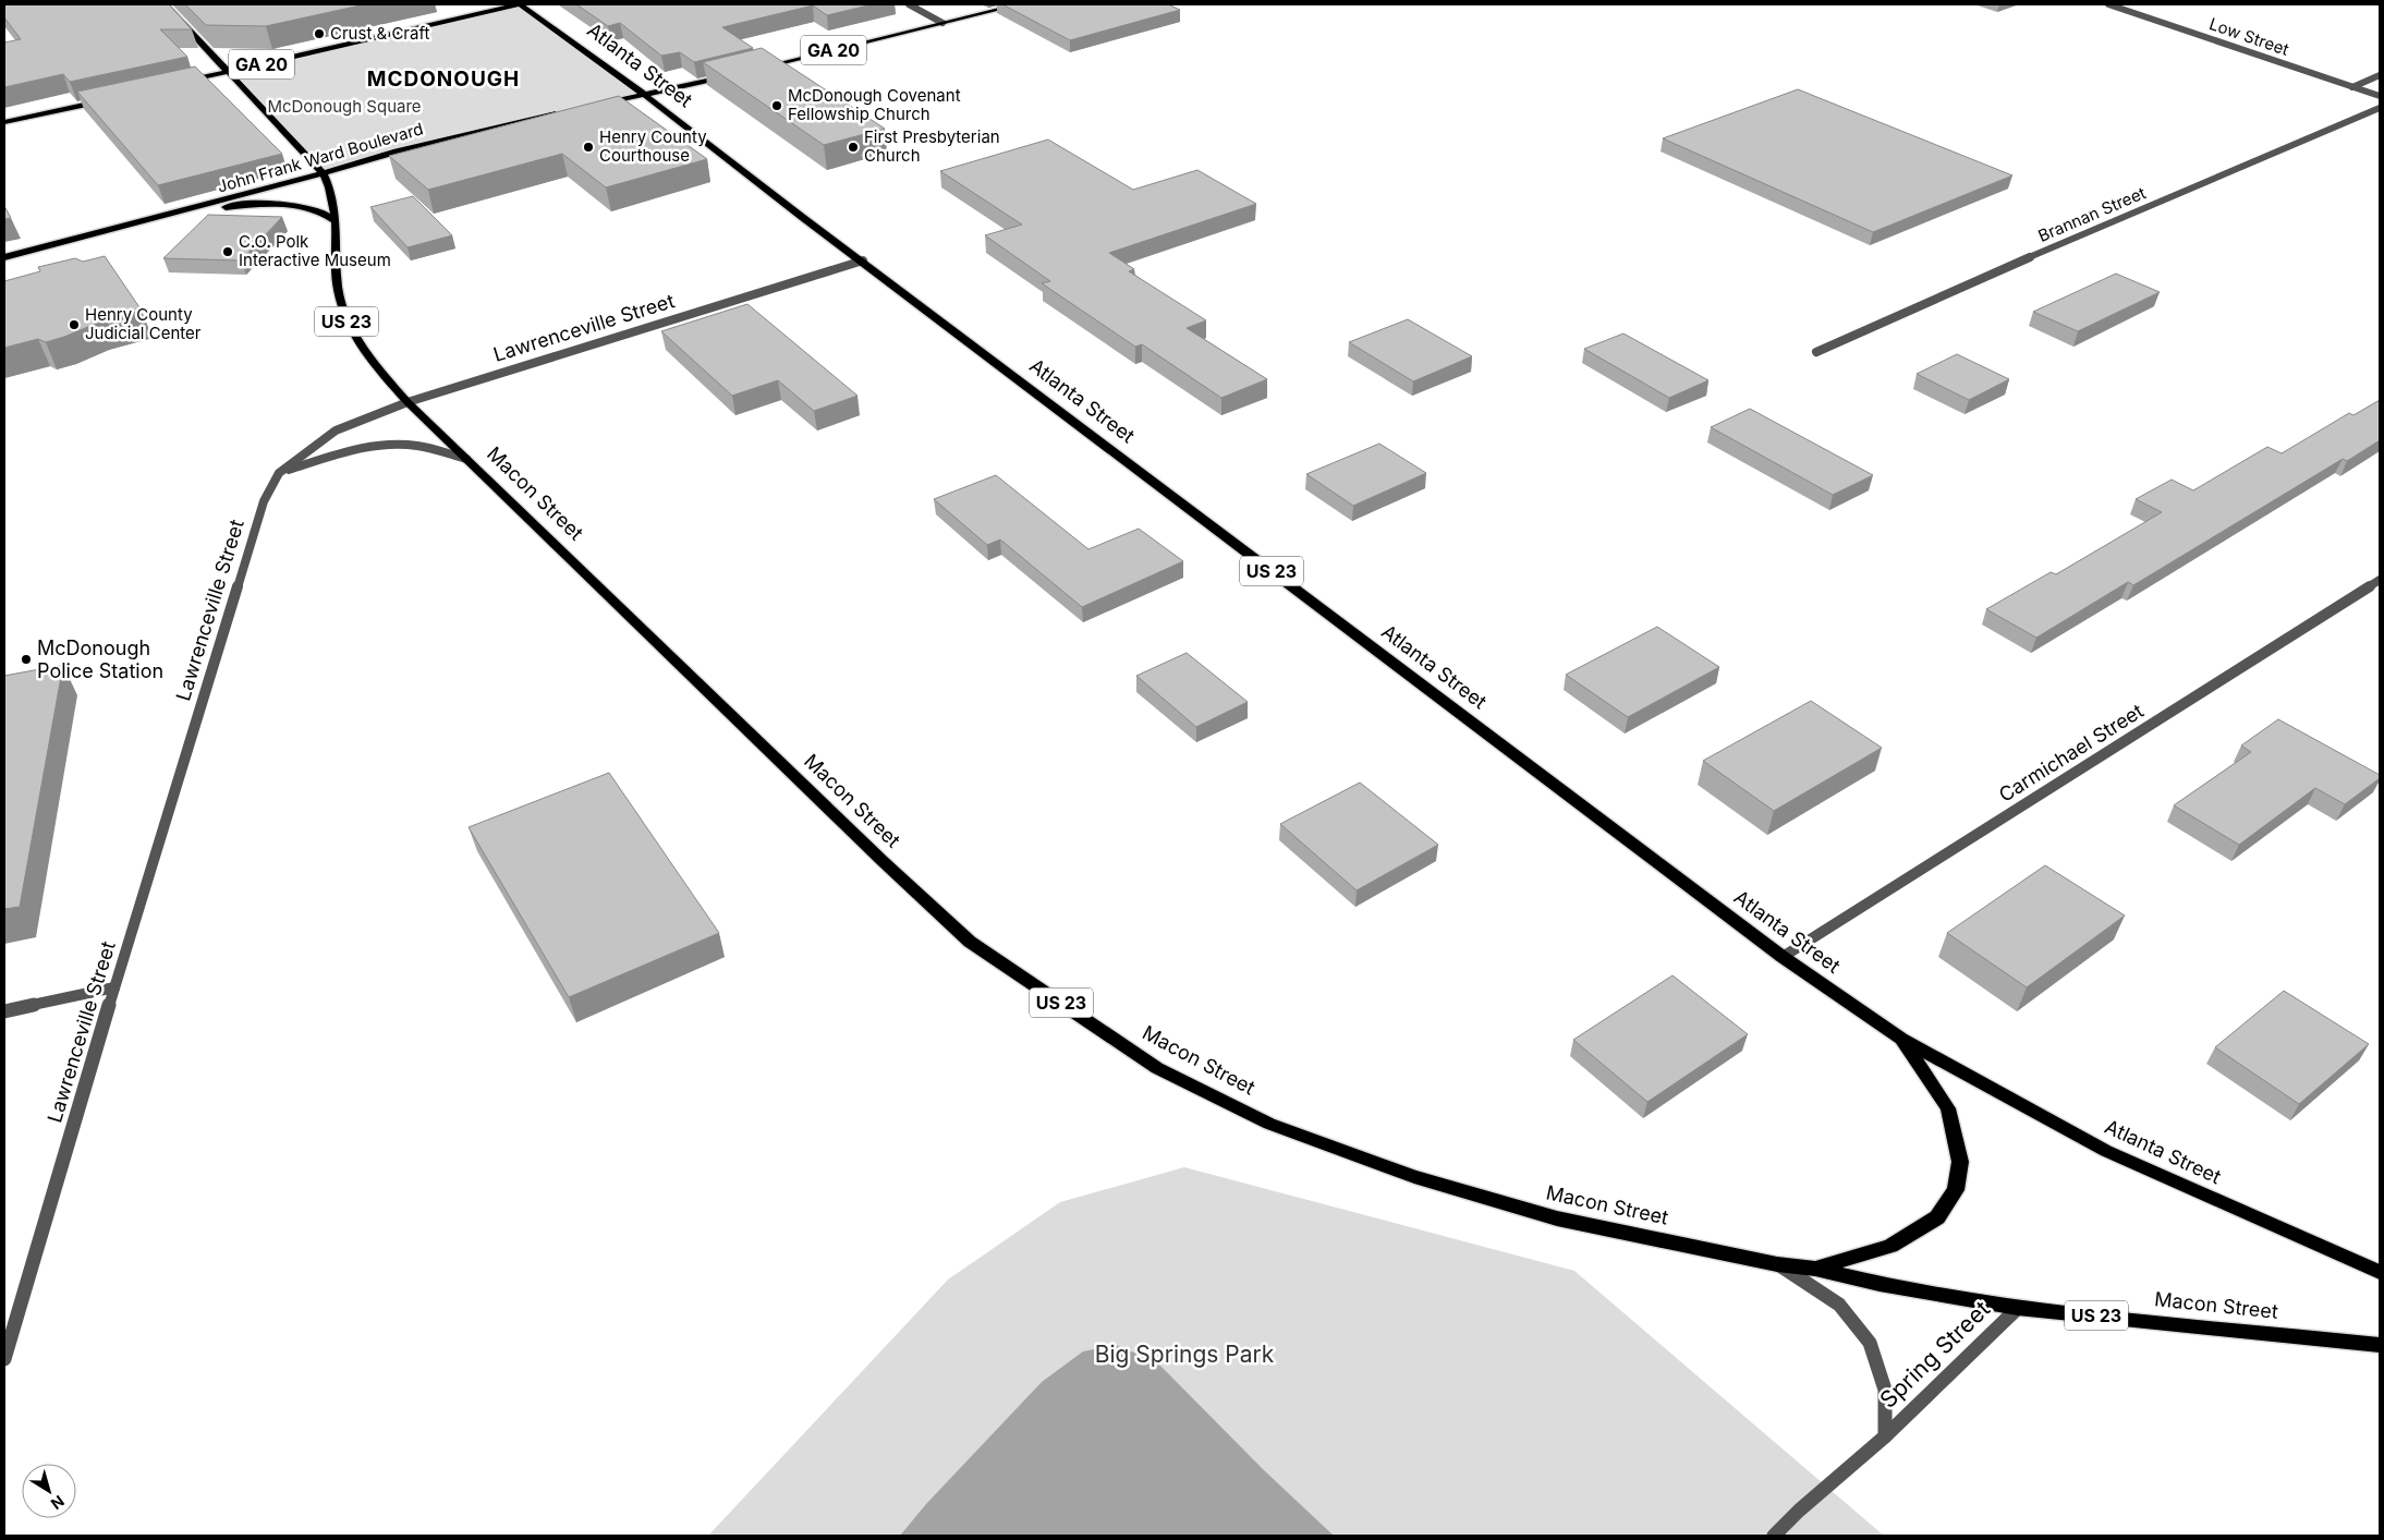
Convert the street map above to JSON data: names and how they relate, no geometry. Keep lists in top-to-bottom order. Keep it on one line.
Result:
{"streets":{"main road":["GA 20","Atlanta Street","John Frank Ward Boulevard","US 23","Macon Street"],"street":["Low Street","Brannan Street","Lawrenceville Street","Carmichael Street","Spring Street"]},"crossings":[["GA 20","Atlanta Street"],["GA 20","Macon Street"],["Atlanta Street","Lawrenceville Street"],["Atlanta Street","Carmichael Street"],["John Frank Ward Boulevard","Macon Street"],["Lawrenceville Street","Macon Street"],["Macon Street","Spring Street"]],"districts":["MCDONOUGH"],"parks":["McDonough Square","Big Springs Park"],"places":["Crust & Craft","McDonough Covenant Fellowship Church","Henry County Courthouse","First Presbyterian Church","C.O. Polk Interactive Museum","Henry County Judicial Center","McDonough Police Station"],"north":"bottom right"}
